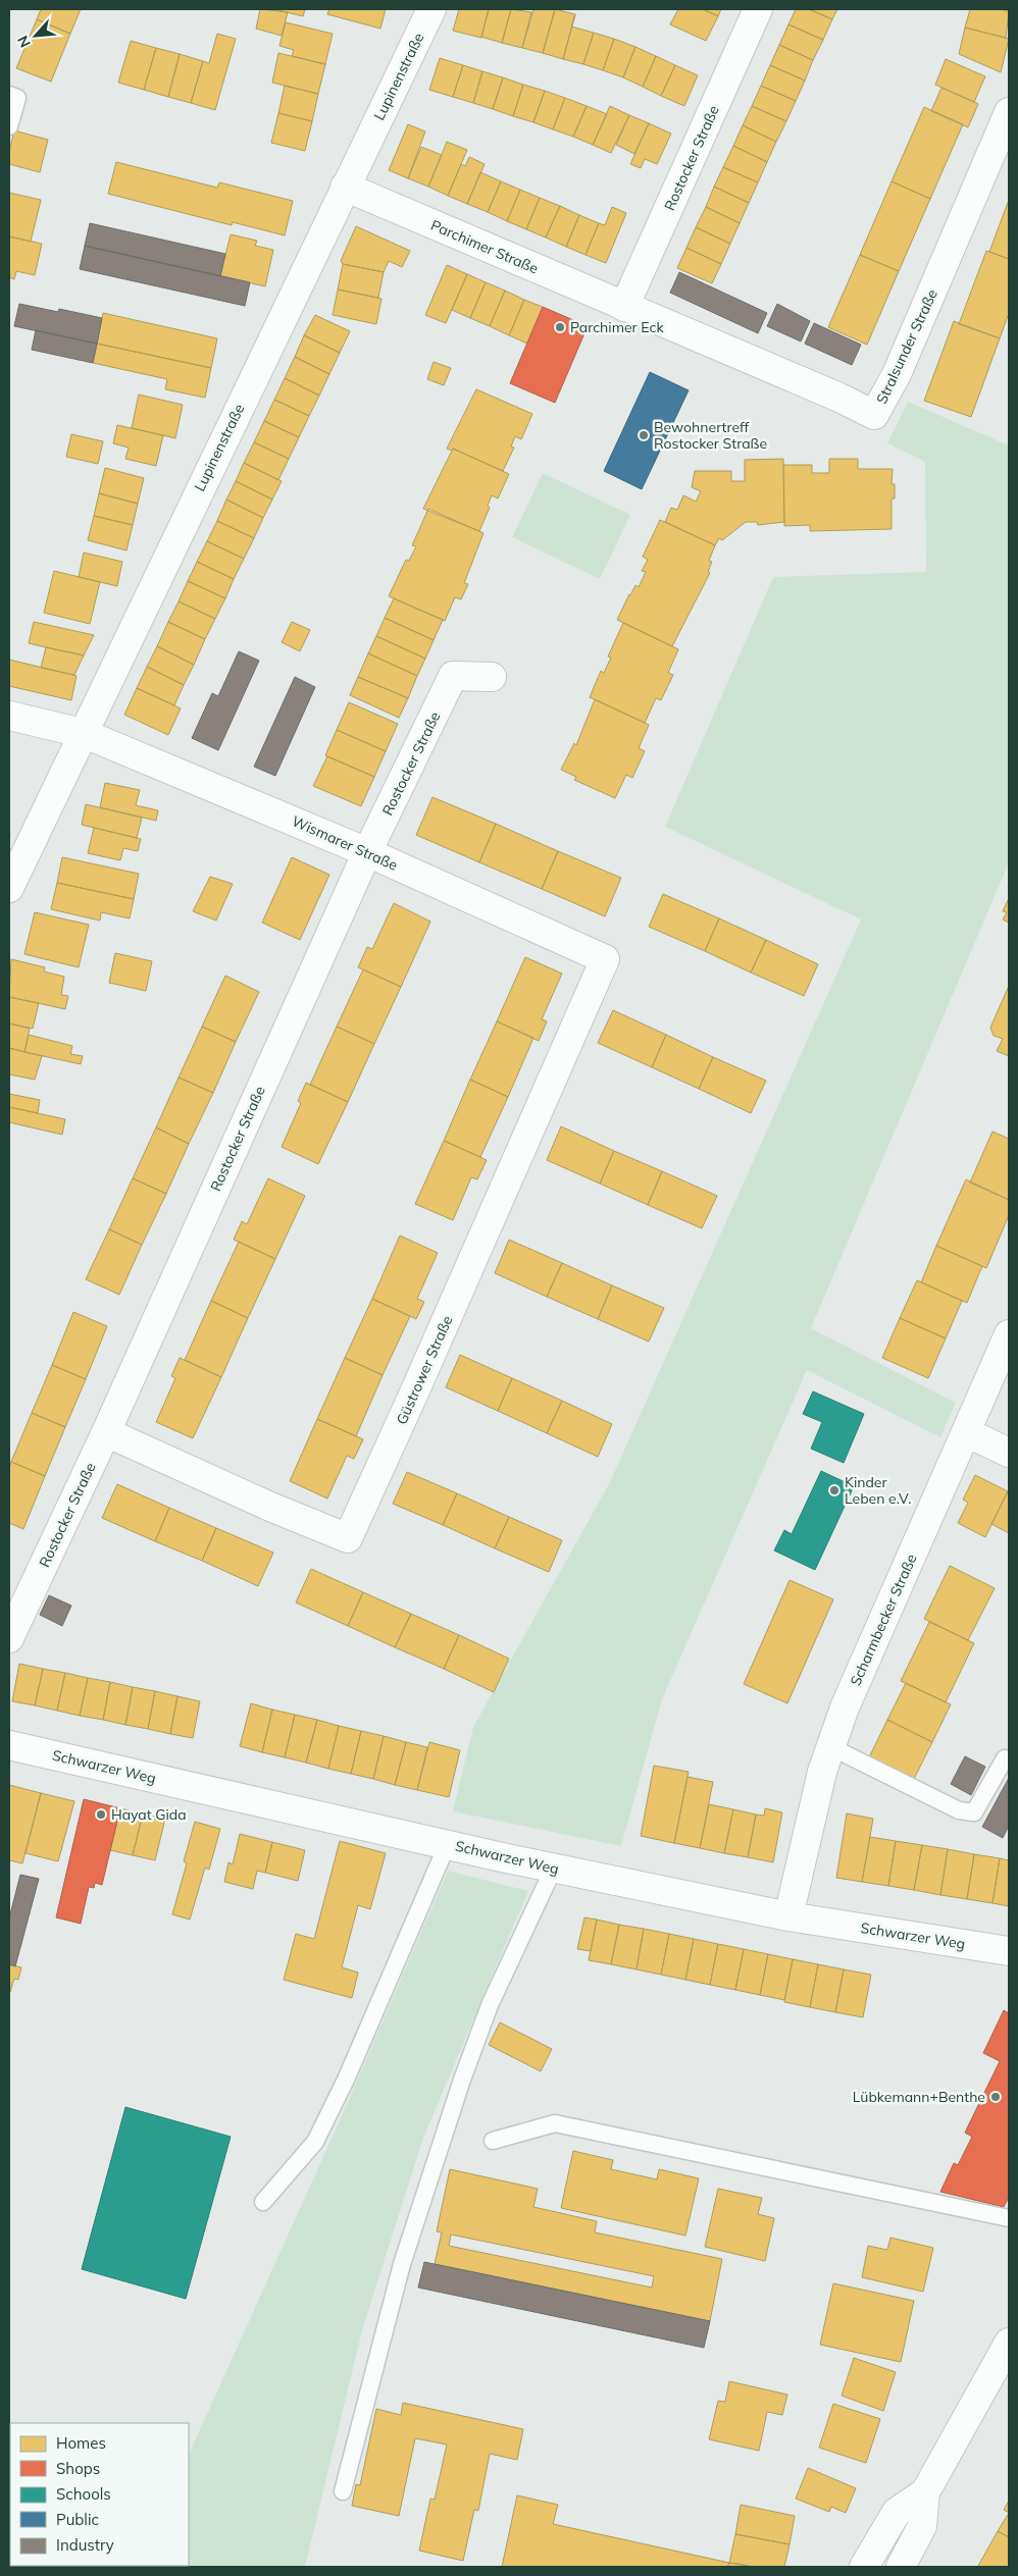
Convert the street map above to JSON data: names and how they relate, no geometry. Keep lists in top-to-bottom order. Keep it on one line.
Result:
{"streets":{"street":["Lupinenstraße","Rostocker Straße","Parchimer Straße","Stralsunder Straße","Wismarer Straße","Güstrower Straße","Scharmbecker Straße","Schwarzer Weg"]},"crossings":[["Lupinenstraße","Parchimer Straße"],["Lupinenstraße","Wismarer Straße"],["Rostocker Straße","Parchimer Straße"],["Rostocker Straße","Stralsunder Straße"],["Rostocker Straße","Wismarer Straße"],["Rostocker Straße","Güstrower Straße"],["Parchimer Straße","Stralsunder Straße"],["Wismarer Straße","Güstrower Straße"],["Scharmbecker Straße","Schwarzer Weg"]],"places":["Parchimer Eck","Bewohnertreff Rostocker Straße","Kinder Leben e.V.","Hayat Gida","Lübkemann+Benthe"],"legend":["Homes","Shops","Schools","Public","Industry"],"north":"bottom left"}
